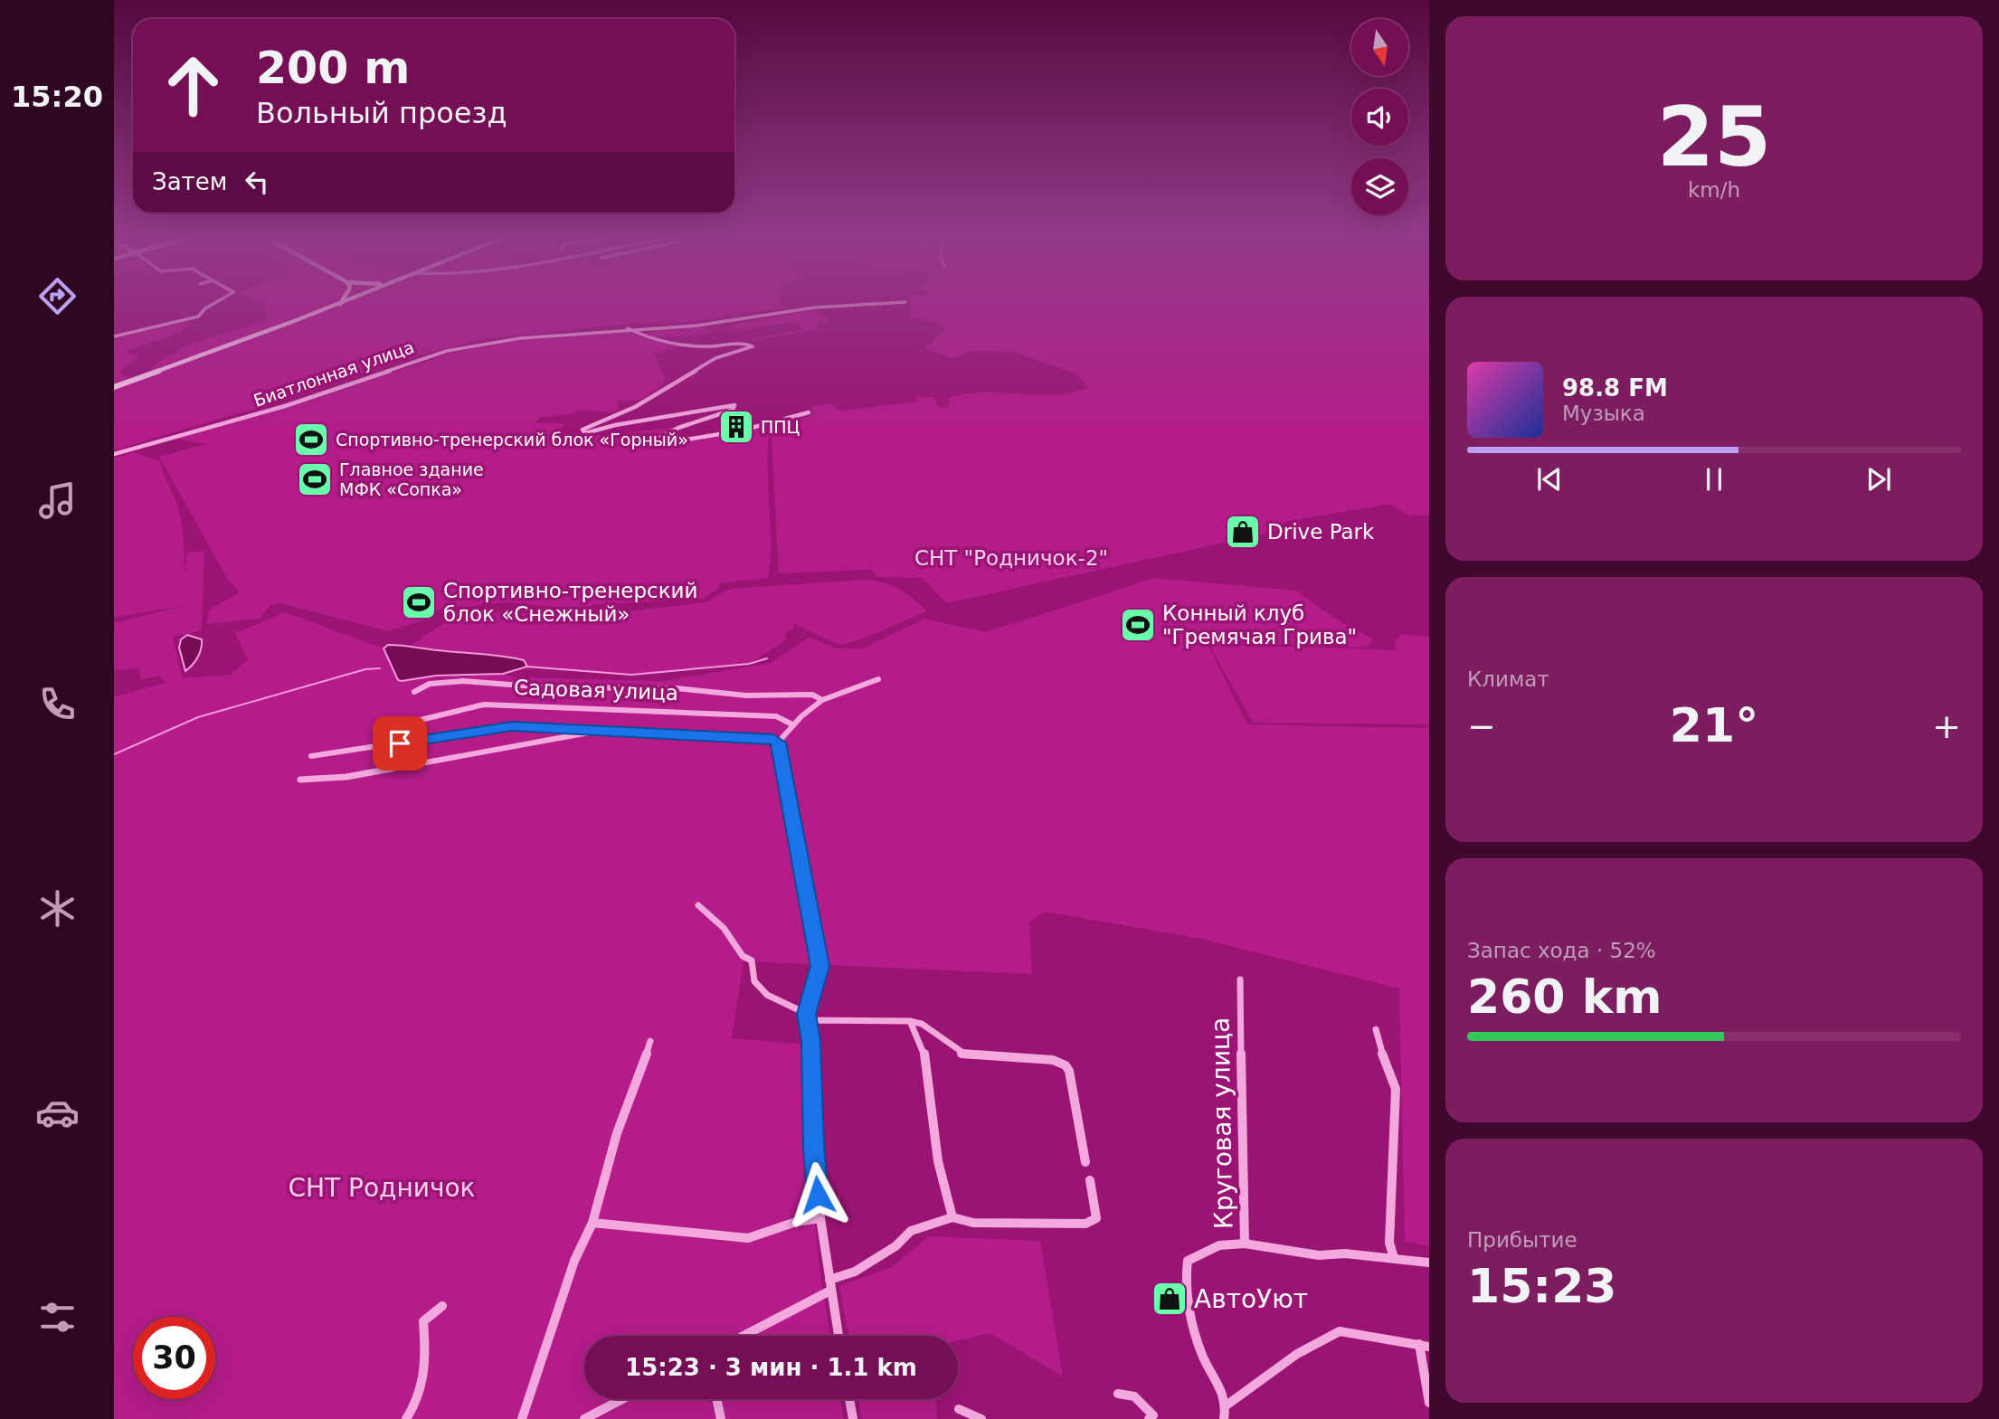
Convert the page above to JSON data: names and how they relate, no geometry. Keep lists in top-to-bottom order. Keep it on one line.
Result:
{"streets":{"street":["Биатлонная улица","Садовая улица","Круговая улица"]},"parks":["СНТ \"Родничок-2\"","СНТ Родничок"],"places":{"building":["ППЦ"],"sports":["Спортивно-тренерский блок «Горный»","Главное здание МФК «Сопка»","Спортивно-тренерский блок «Снежный»","Конный клуб \"Гремячая Грива\""],"shop":["Drive Park","АвтоУют"]},"north":"bottom","page":{"tabs":"15:20","tile":[["25","km/h"],"Климат",["Запас хода · 52%","260 km"],["Прибытие","15:23"]],"turn":["200 m","Вольный проезд"],"then":"Затем","song":["98.8 FM","Музыка"],"heat":["−","21°","+"],"limit":"30","trip":"15:23 · 3 мин · 1.1 km"}}
